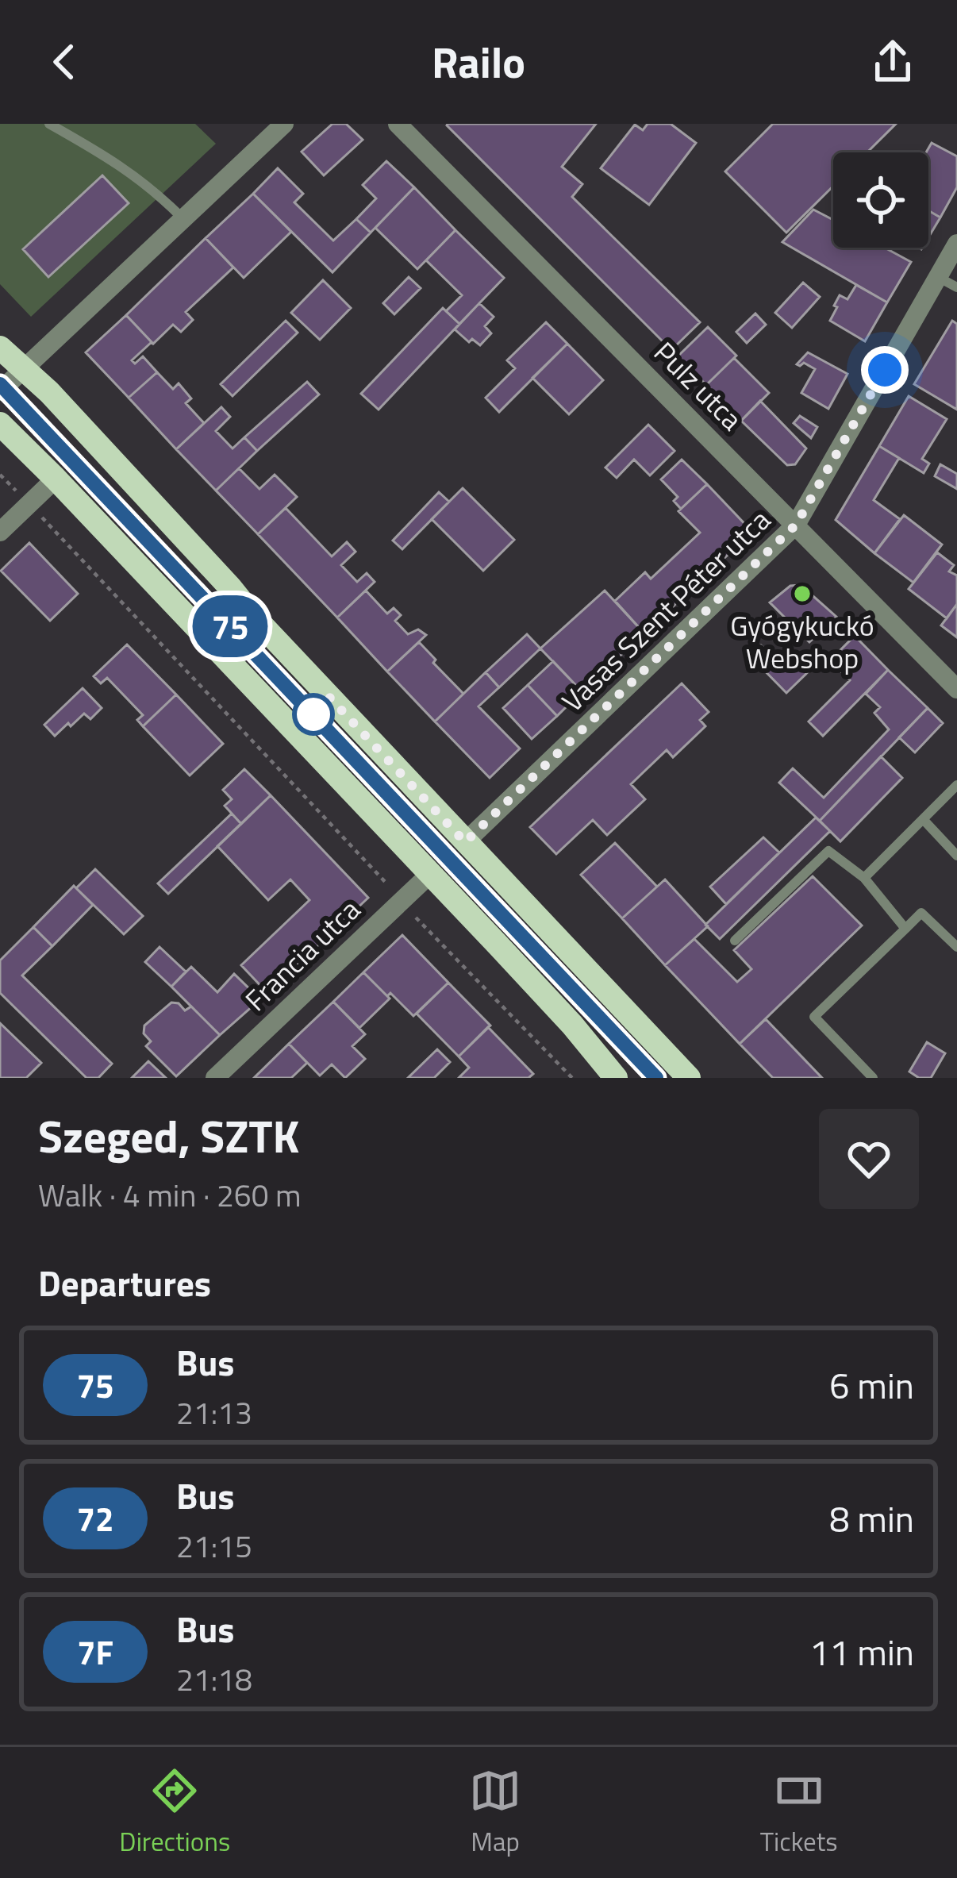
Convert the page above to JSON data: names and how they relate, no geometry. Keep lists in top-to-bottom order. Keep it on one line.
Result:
{"streets":{"street":["Pulz utca","Vasas Szent Péter utca","Francia utca"]},"crossings":[["Pulz utca","Vasas Szent Péter utca"]],"places":["Gyógykuckó Webshop"],"lines":["bus line 75"],"page":{"header":"Railo","on_map":"75","heading":[["Szeged, SZTK","Walk · 4 min · 260 m"],"Departures"],"list":[{"mark":"75","name":"Bus","note":"21:13","value":"6 min"},{"mark":"72","name":"Bus","note":"21:15","value":"8 min"},{"mark":"7F","name":"Bus","note":"21:18","value":"11 min"}],"tabs":["Directions","Map","Tickets"]}}
